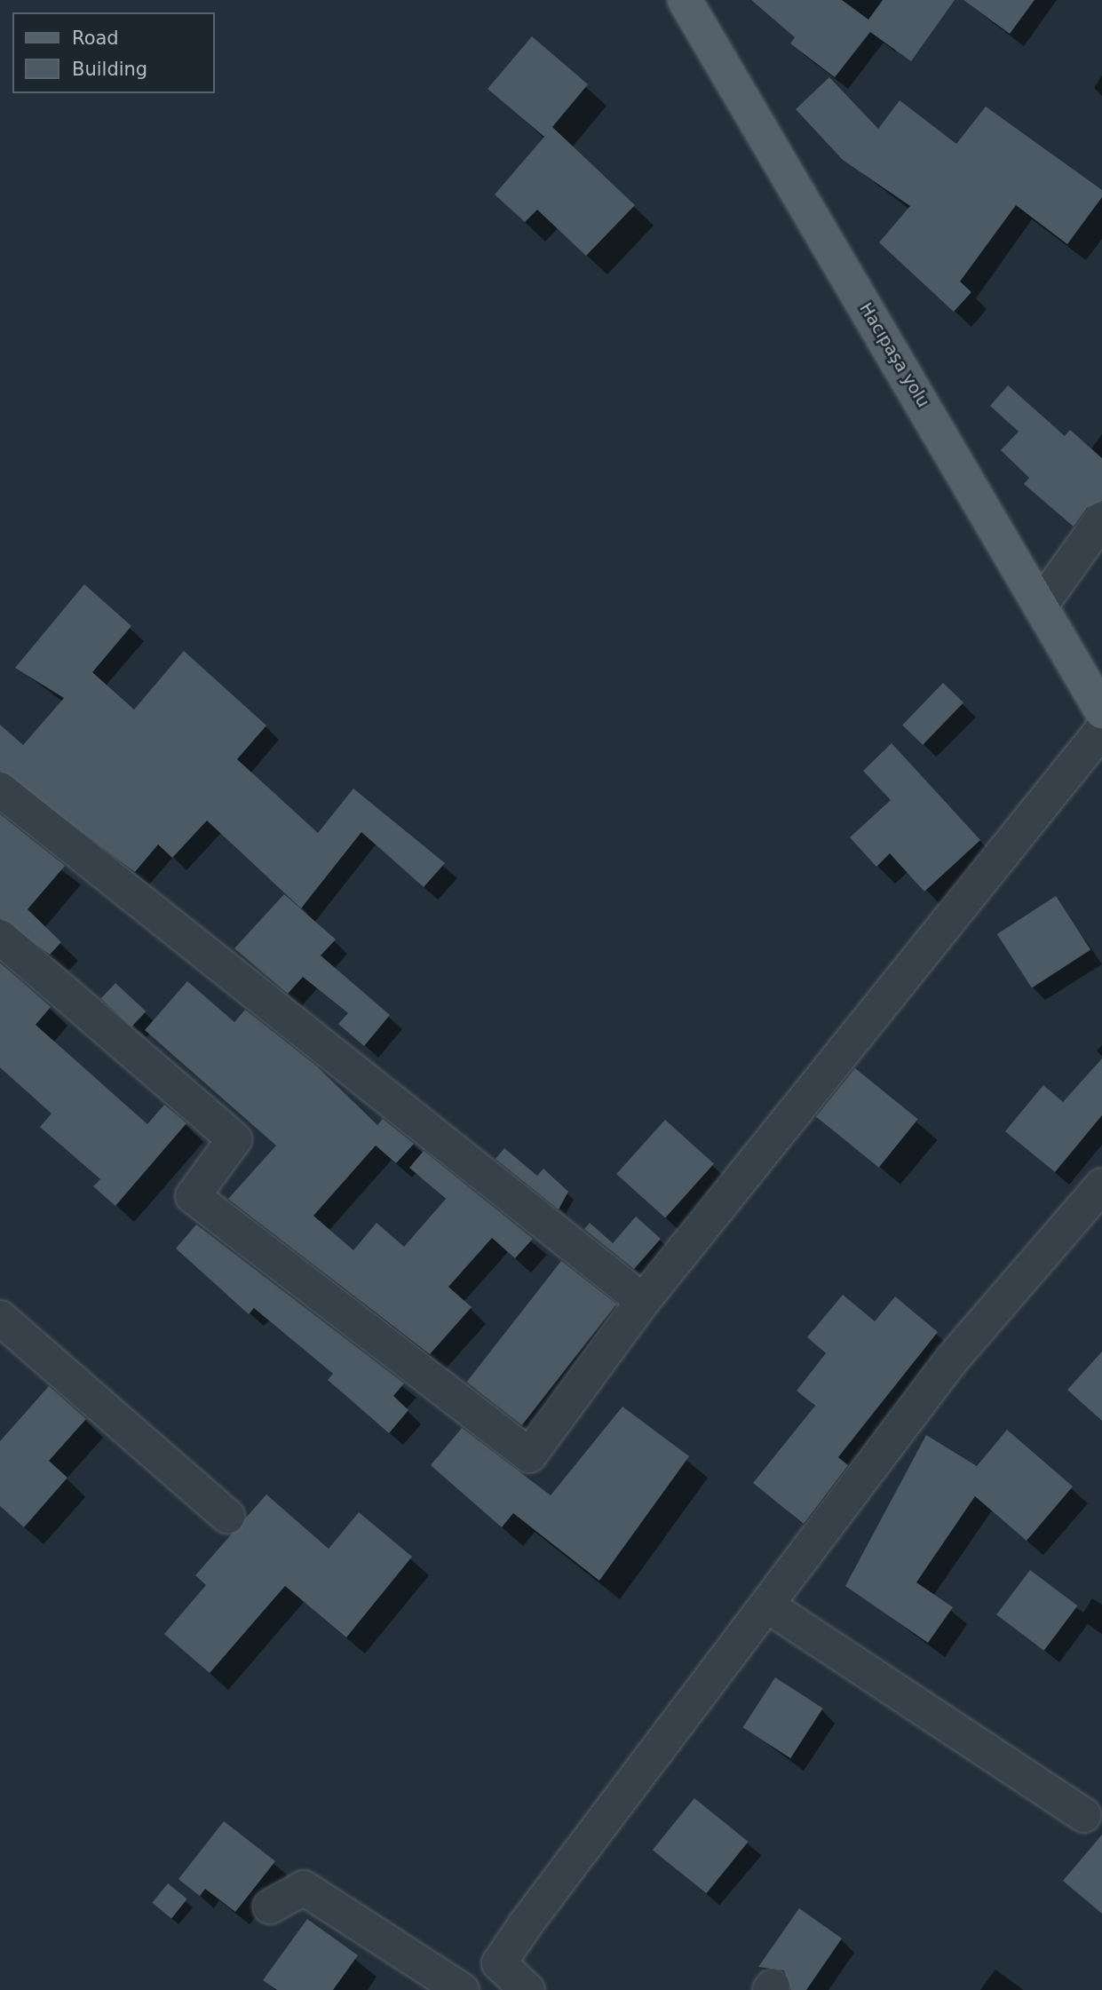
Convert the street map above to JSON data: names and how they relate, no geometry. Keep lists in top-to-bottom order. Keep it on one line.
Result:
{"streets":{"main road":["Hacıpaşa yolu"]},"legend":["Road","Building"]}
